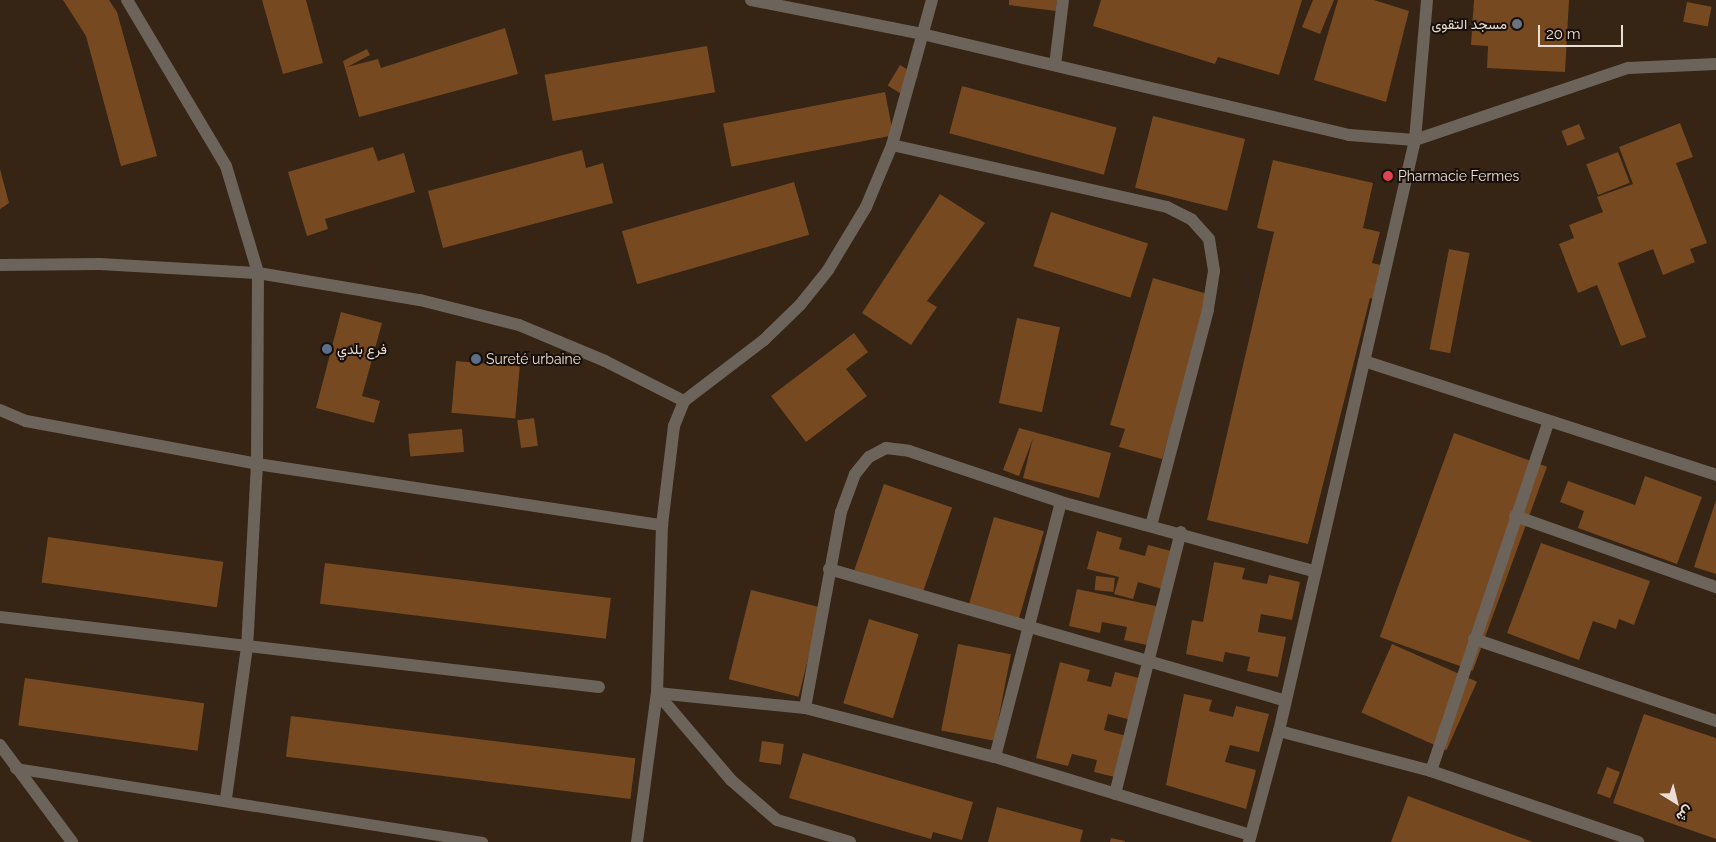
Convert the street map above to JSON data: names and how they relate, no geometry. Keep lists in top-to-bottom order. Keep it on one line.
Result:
{"places":["مسجد التقوى","Pharmacie Fermes","فرع بلدي","Sureté urbaine"],"scale_bar":"20 m","north":"bottom right"}
